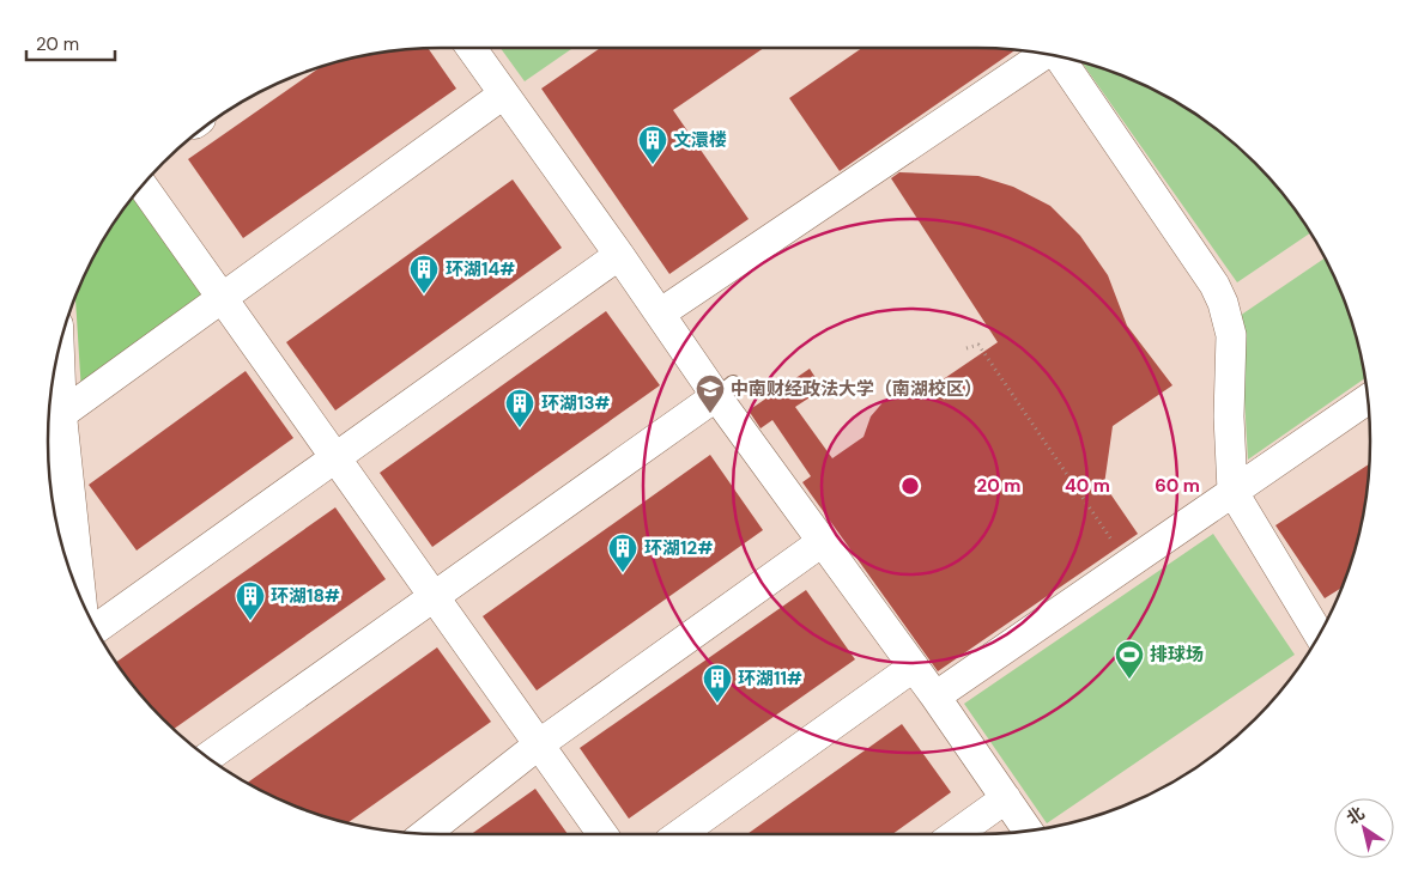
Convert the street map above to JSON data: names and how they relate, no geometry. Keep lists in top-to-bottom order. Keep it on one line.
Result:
{"places":{"building":["文澴楼","环湖14#","环湖13#","环湖12#","环湖18#","环湖11#"],"school or university":["中南财经政法大学（南湖校区）"],"sports":["排球场"]},"scale_bar":"20 m","north":"top left","rings":["20 m","40 m","60 m"]}
